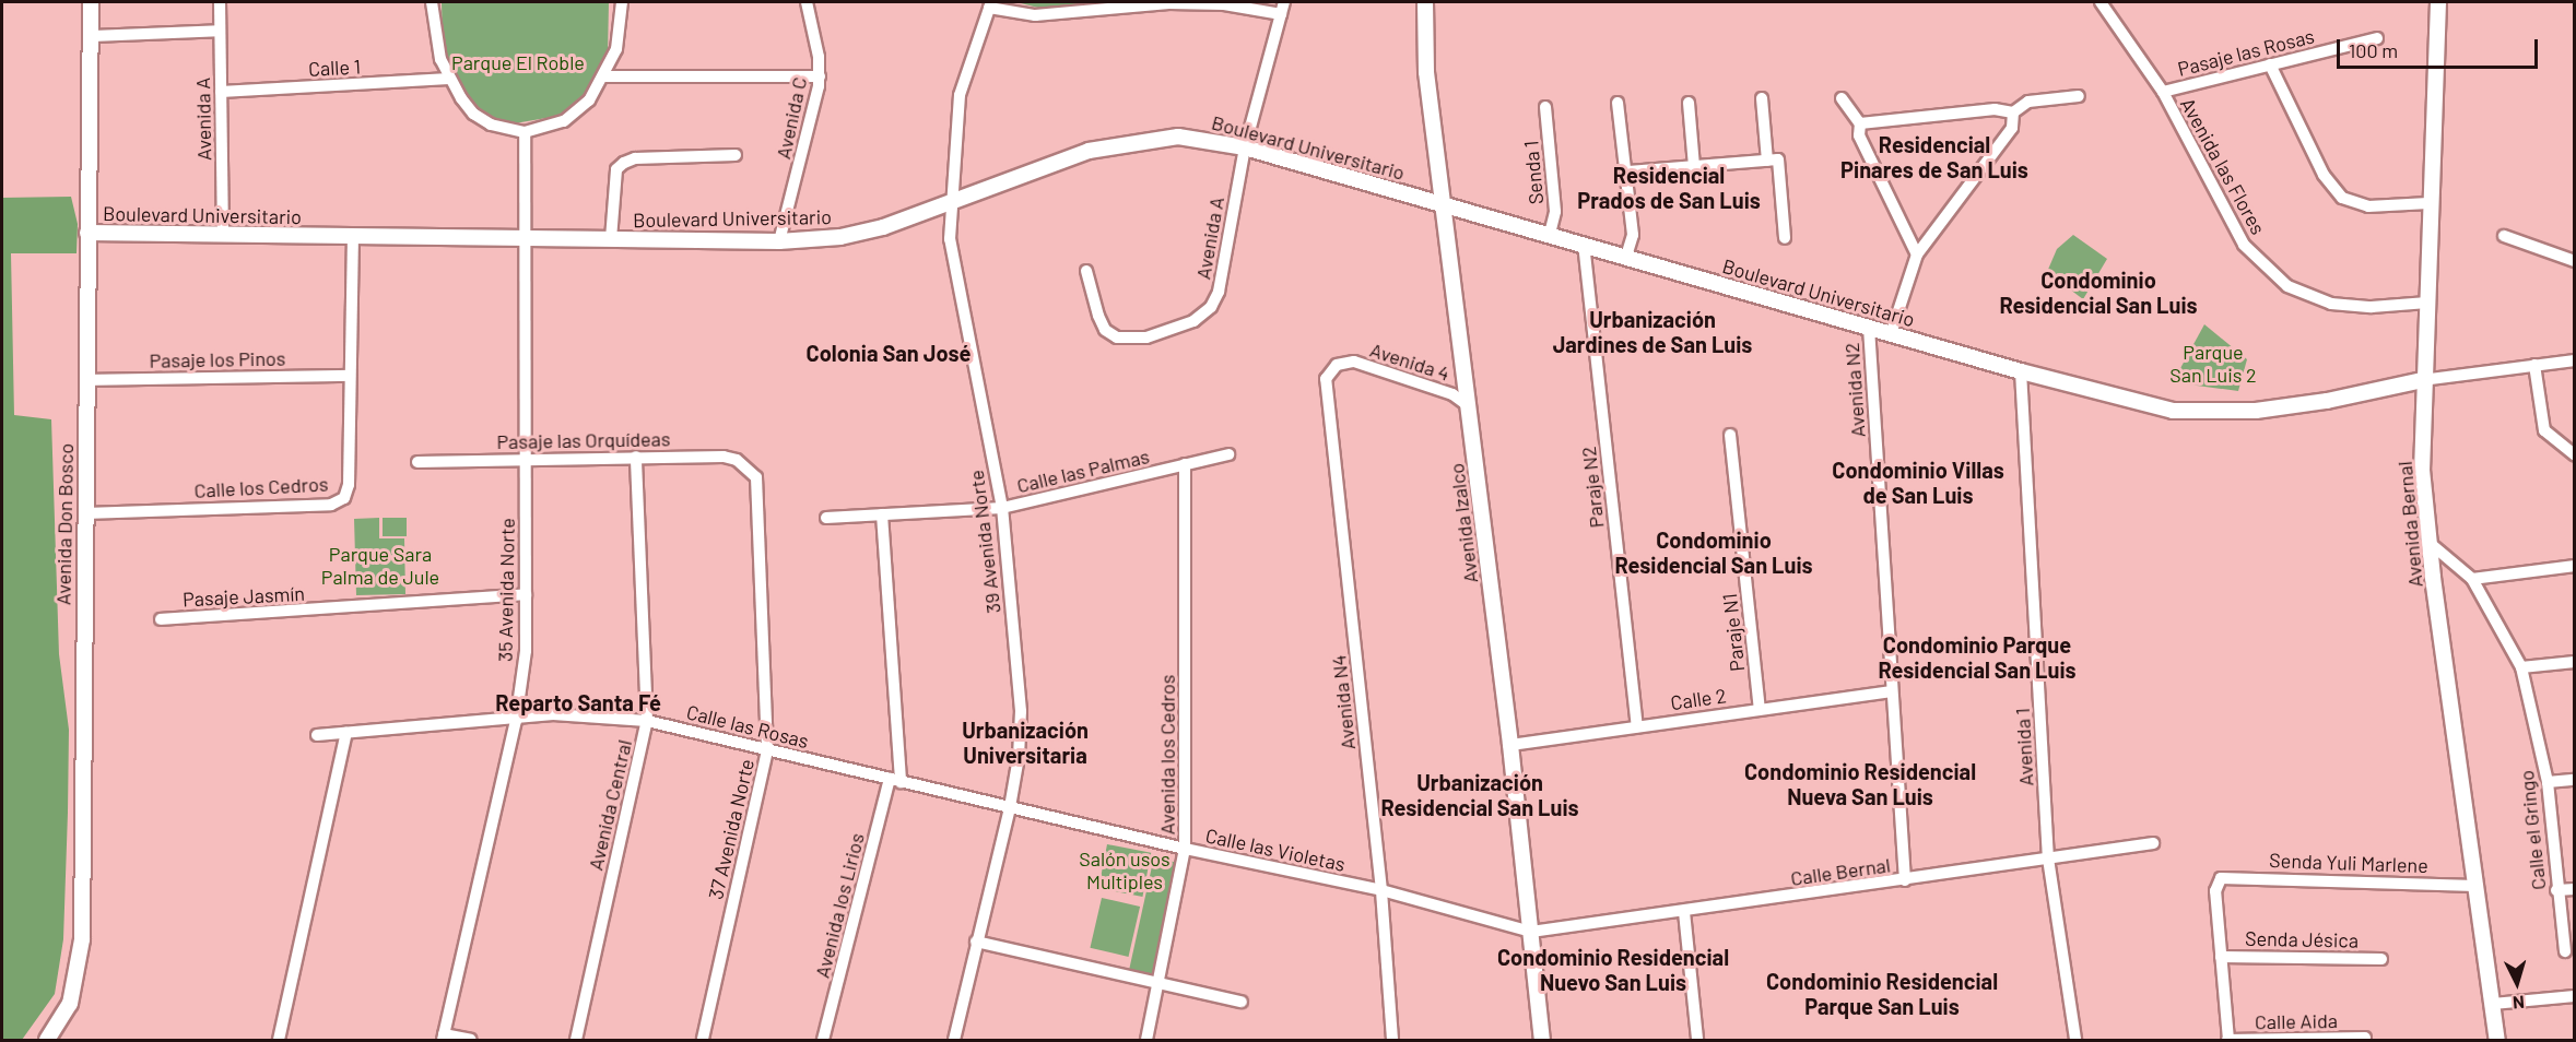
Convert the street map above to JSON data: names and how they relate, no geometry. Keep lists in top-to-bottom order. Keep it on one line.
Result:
{"streets":{"street":["Pasaje las Rosas","Calle 1","Avenida C","Avenida A","Boulevard Universitario","Avenida las Flores","Senda 1","Pasaje los Pinos","Avenida 4","Avenida N2","Pasaje las Orquídeas","Calle las Palmas","Calle los Cedros","Paraje N2","Avenida Izalco","Avenida Don Bosco","Avenida Bernal","39 Avenida Norte","35 Avenida Norte","Pasaje Jasmín","Paraje N1","Calle 2","Avenida N4","Calle las Rosas","Avenida 1","Avenida los Cedros","Avenida Central","37 Avenida Norte","Calle el Gringo","Calle las Violetas","Senda Yuli Marlene","Calle Bernal","Avenida los Lirios","Senda Jésica","Calle Aida"]},"crossings":[["Pasaje las Rosas","Avenida las Flores"],["Calle 1","Avenida A"],["Avenida C","Boulevard Universitario"],["Avenida A","Boulevard Universitario"],["Boulevard Universitario","Senda 1"],["Boulevard Universitario","Avenida N2"],["Boulevard Universitario","Paraje N2"],["Boulevard Universitario","Avenida Izalco"],["Boulevard Universitario","Avenida Don Bosco"],["Boulevard Universitario","Avenida Bernal"],["Boulevard Universitario","39 Avenida Norte"],["Boulevard Universitario","35 Avenida Norte"],["Boulevard Universitario","Avenida 1"],["Avenida las Flores","Avenida Bernal"],["Pasaje los Pinos","Calle los Cedros"],["Pasaje los Pinos","Avenida Don Bosco"],["Avenida 4","Avenida Izalco"],["Avenida 4","Avenida N4"],["Avenida N2","Calle 2"],["Avenida N2","Calle Bernal"],["Pasaje las Orquídeas","35 Avenida Norte"],["Pasaje las Orquídeas","Avenida Central"],["Pasaje las Orquídeas","37 Avenida Norte"],["Calle las Palmas","39 Avenida Norte"],["Calle las Palmas","Avenida los Cedros"],["Calle las Palmas","Avenida los Lirios"],["Calle los Cedros","Avenida Don Bosco"],["Paraje N2","Calle 2"],["Avenida Izalco","Calle 2"],["Avenida Izalco","Calle las Violetas"],["Avenida Izalco","Calle Bernal"],["Avenida Bernal","Calle el Gringo"],["Avenida Bernal","Senda Yuli Marlene"],["39 Avenida Norte","Calle las Rosas"],["39 Avenida Norte","Calle las Violetas"],["35 Avenida Norte","Pasaje Jasmín"],["35 Avenida Norte","Calle las Rosas"],["Paraje N1","Calle 2"],["Avenida N4","Calle las Violetas"],["Calle las Rosas","Avenida Central"],["Calle las Rosas","37 Avenida Norte"],["Calle las Rosas","Calle las Violetas"],["Calle las Rosas","Avenida los Lirios"],["Avenida 1","Calle Bernal"],["Avenida los Cedros","Calle las Violetas"],["Calle las Violetas","Calle Bernal"],["Senda Yuli Marlene","Senda Jésica"]],"districts":["Residencial Pinares de San Luis","Residencial Prados de San Luis","Condominio Residencial San Luis","Urbanización Jardines de San Luis","Colonia San José","Condominio Villas de San Luis","Condominio Residencial San Luis","Condominio Parque Residencial San Luis","Reparto Santa Fé","Urbanización Universitaria","Condominio Residencial Nueva San Luis","Urbanización Residencial San Luis","Condominio Residencial Nuevo San Luis","Condominio Residencial Parque San Luis"],"parks":["Parque El Roble","Parque San Luis 2","Parque Sara Palma de Jule","Salón usos Multiples"],"scale_bar":"100 m","north":"bottom"}
